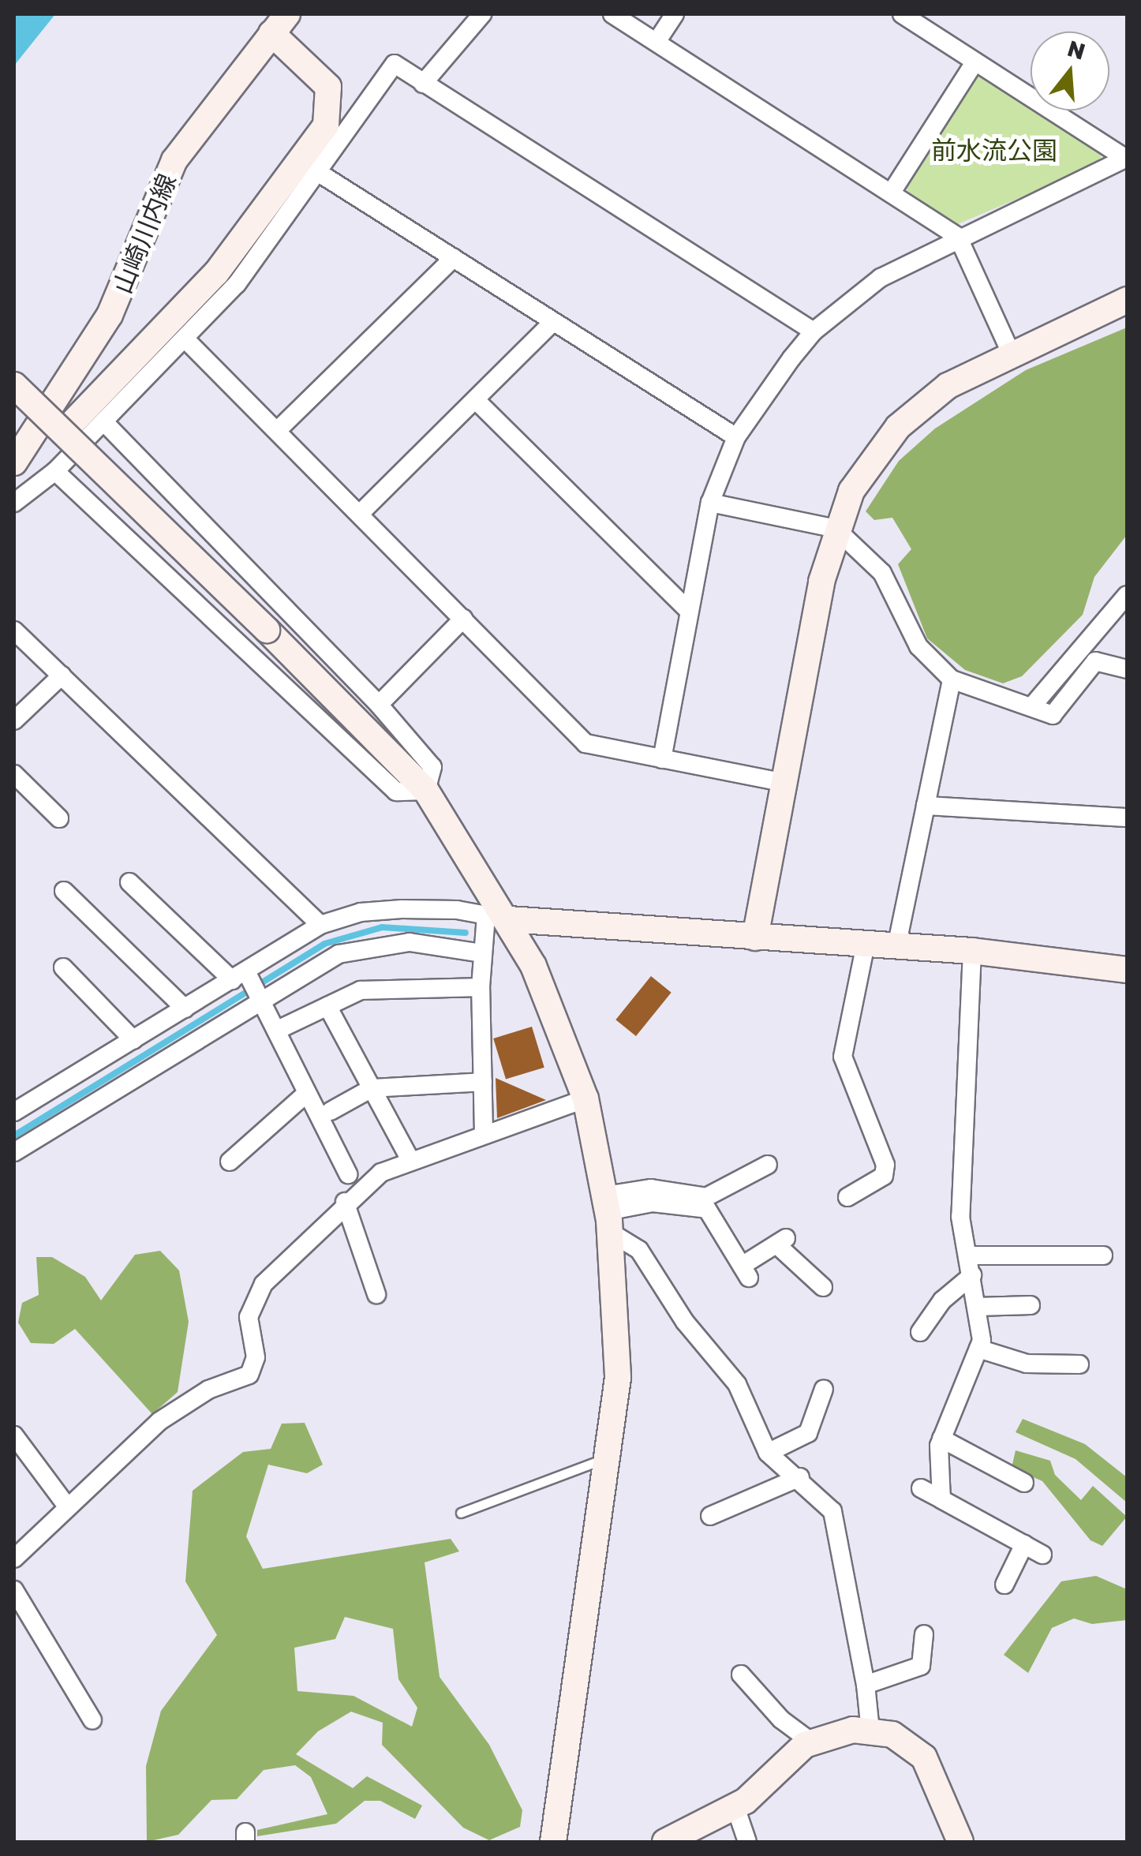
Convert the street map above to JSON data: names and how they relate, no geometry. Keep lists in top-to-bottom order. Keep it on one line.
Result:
{"streets":{"street":["山崎川内線"]},"parks":["前水流公園"],"north":"top"}
